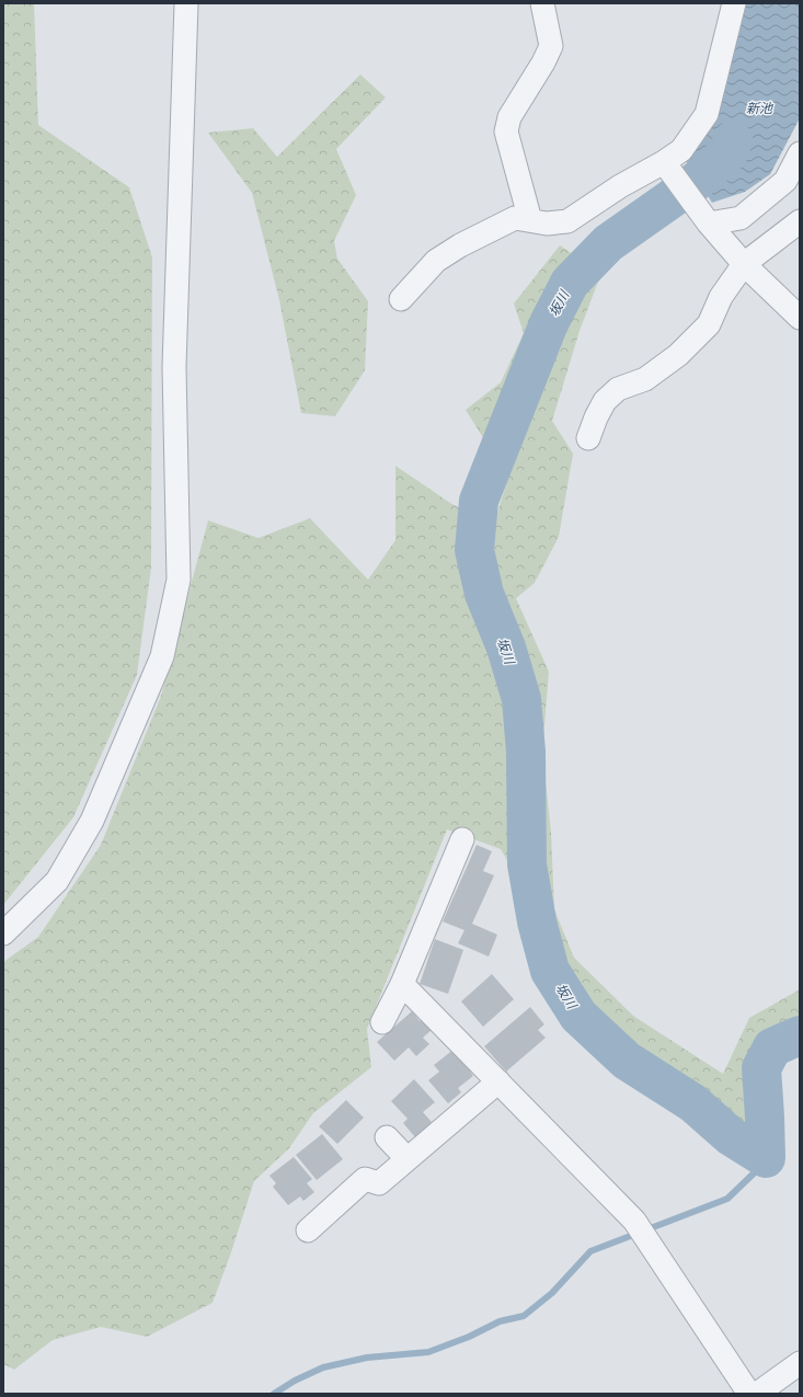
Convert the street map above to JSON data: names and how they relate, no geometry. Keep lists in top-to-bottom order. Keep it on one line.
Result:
{"water":["新池","坂川"]}
